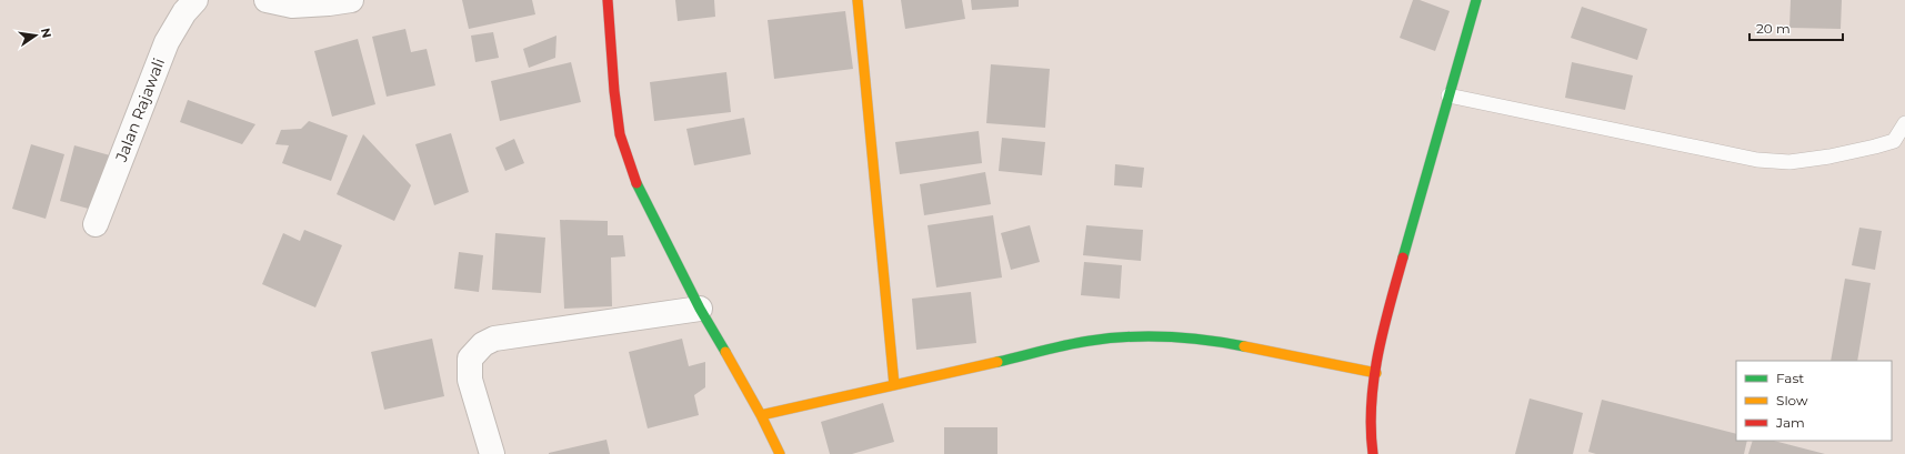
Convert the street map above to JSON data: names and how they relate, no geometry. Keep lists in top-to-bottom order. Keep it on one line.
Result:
{"streets":{"street":["Jalan Rajawali"]},"legend":["Fast","Slow","Jam"],"scale_bar":"20 m","north":"right"}
